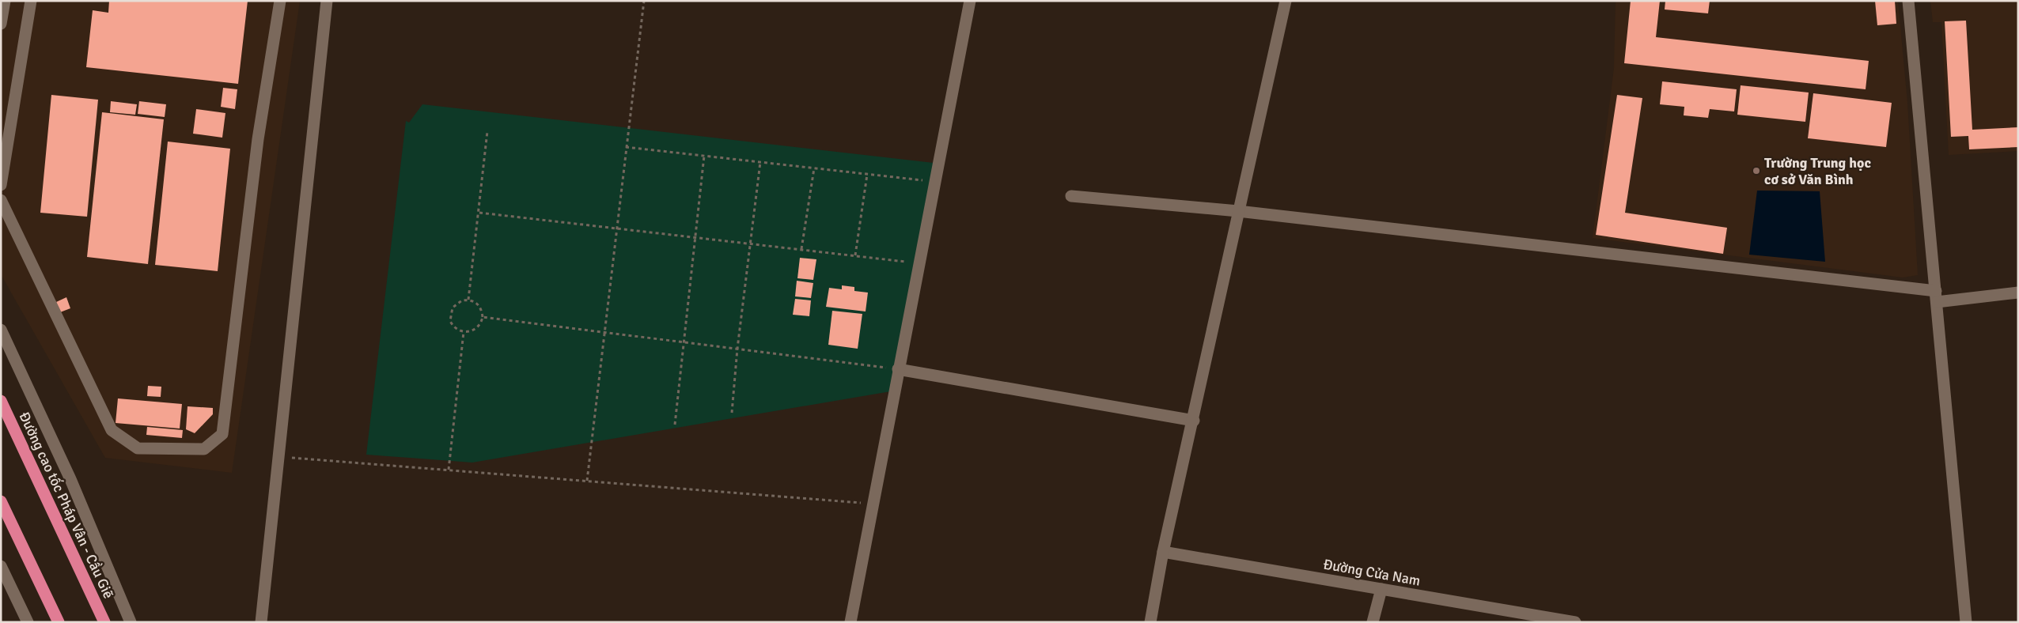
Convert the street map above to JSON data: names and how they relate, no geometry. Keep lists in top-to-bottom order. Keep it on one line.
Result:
{"streets":{"highway":["Đường cao tốc Pháp Vân - Cầu Giẽ"],"street":["Đường Cửa Nam"]},"places":["Trường Trung học cơ sở Văn Bình"]}
